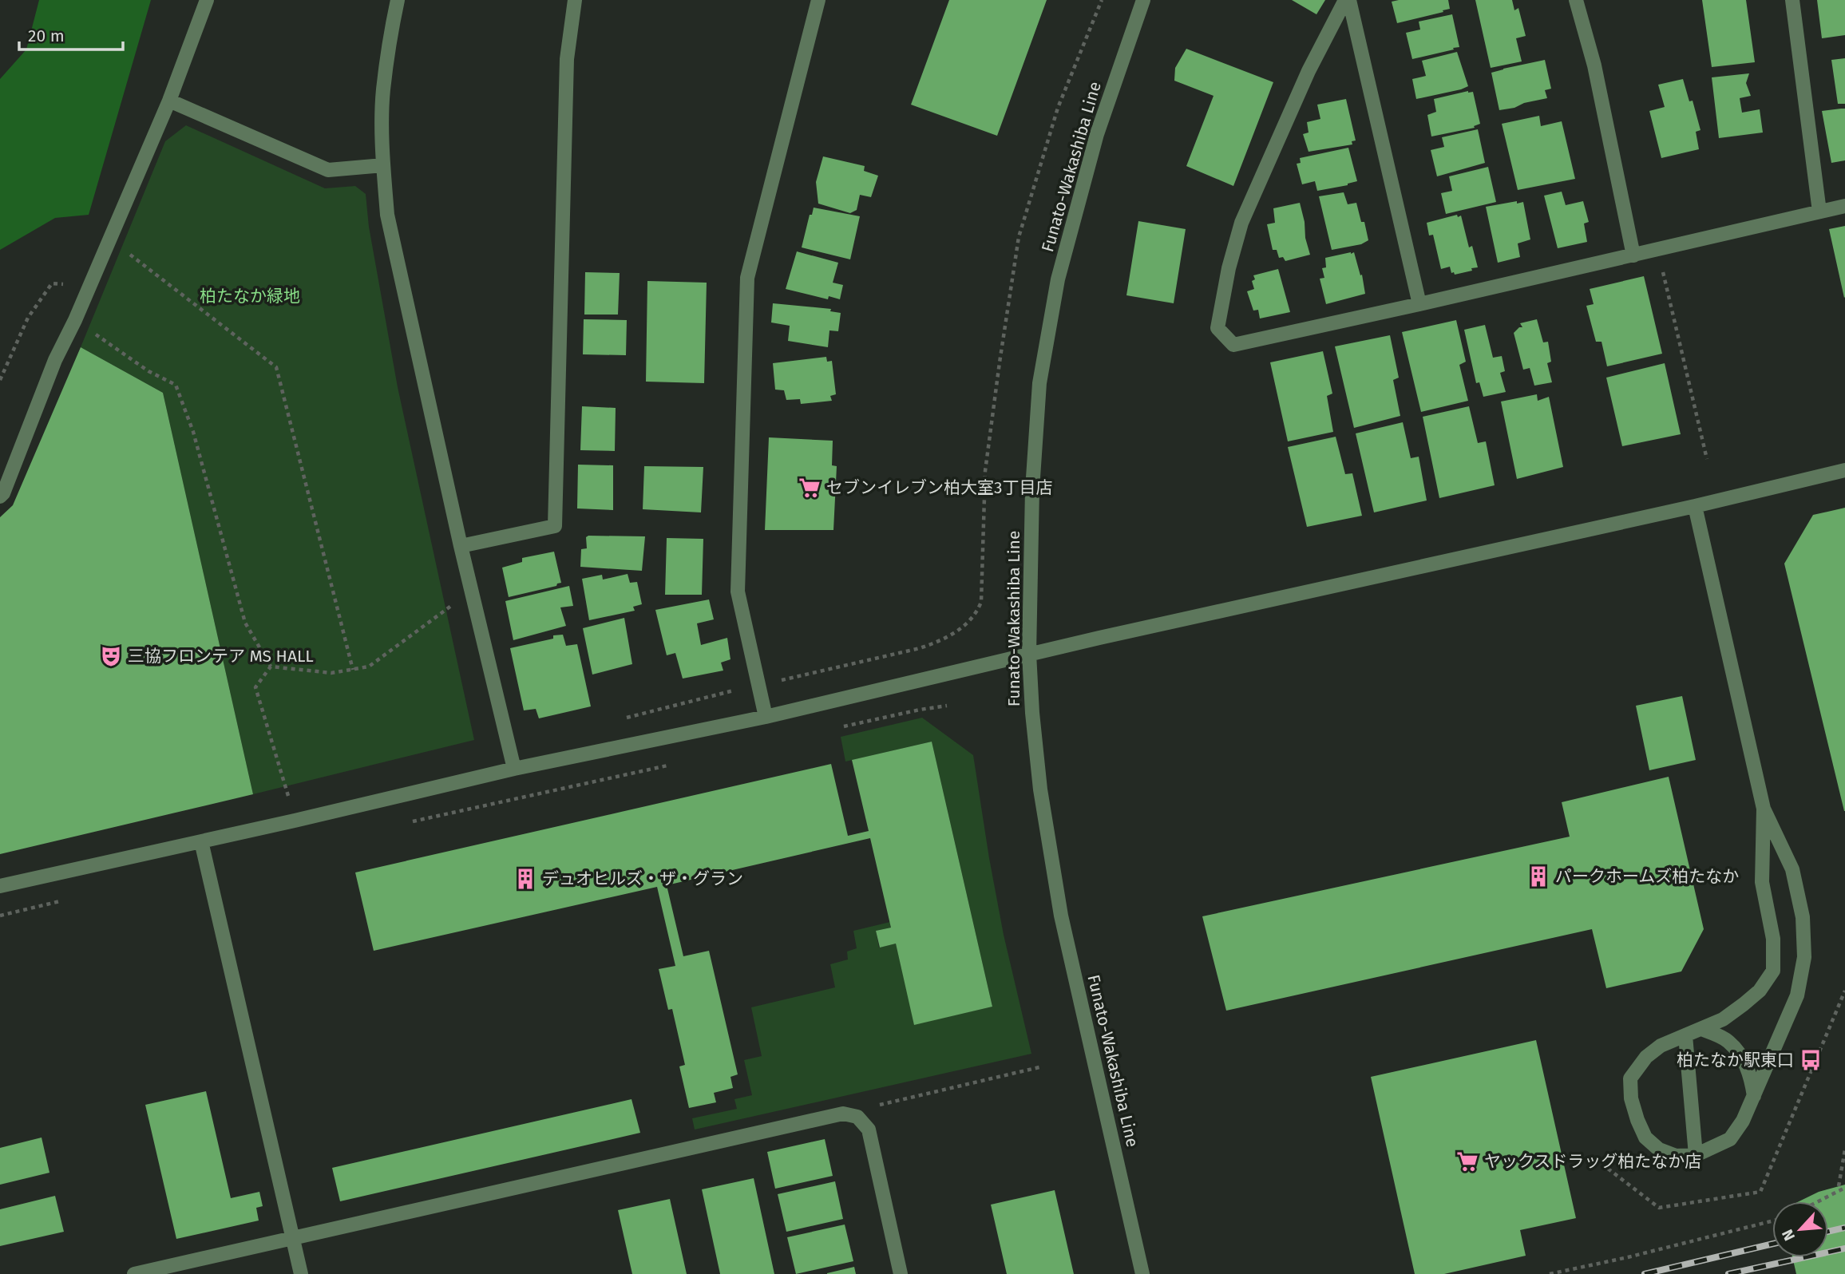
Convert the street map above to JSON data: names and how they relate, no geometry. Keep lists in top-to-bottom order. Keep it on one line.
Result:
{"streets":{"street":["Funato-Wakashiba Line"]},"parks":["柏たなか緑地"],"places":{"supermarket":["セブンイレブン柏大室3丁目店","ヤックスドラッグ柏たなか店"],"theatre":["三協フロンテア MS HALL"],"building":["パークホームズ柏たなか","デュオヒルズ・ザ・グラン"],"bus stop":["柏たなか駅東口"]},"scale_bar":"20 m","north":"bottom left"}
